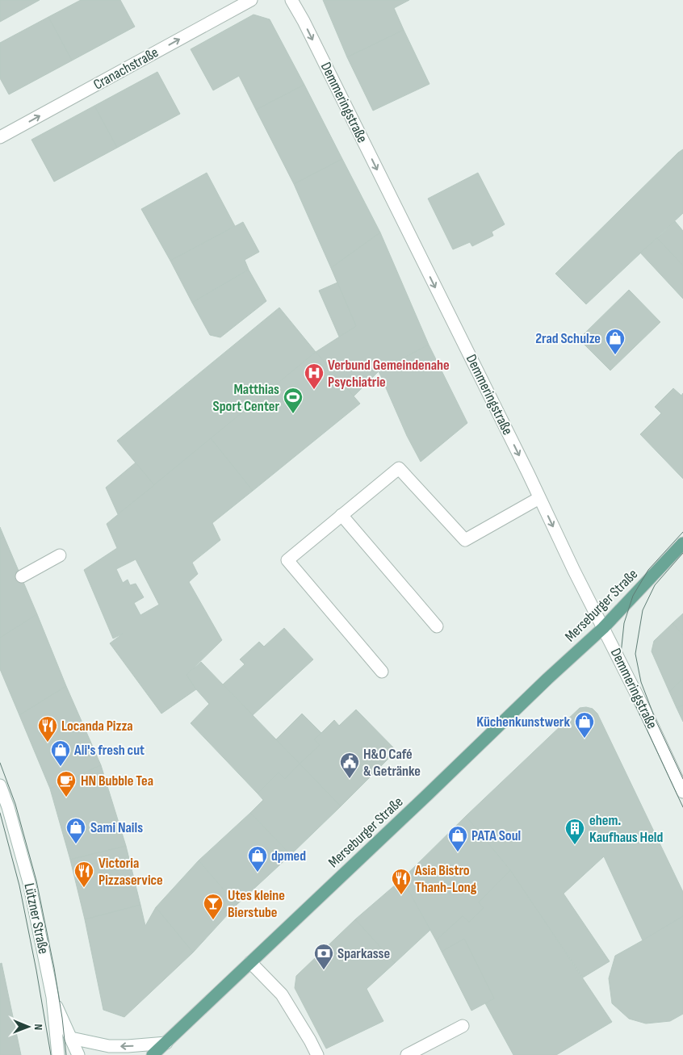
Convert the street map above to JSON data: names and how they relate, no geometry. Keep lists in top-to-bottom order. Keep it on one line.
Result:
{"streets":{"main road":["Merseburger Straße"],"street":["Cranachstraße","Demmeringstraße","Lützner Straße"]},"crossings":[["Demmeringstraße","Merseburger Straße"]],"one_way":["Cranachstraße","Demmeringstraße"],"places":{"shop":["2rad Schulze","Küchenkunstwerk","Ali's fresh cut","Sami Nails","PATA Soul","dpmed"],"hospital":["Verbund Gemeindenahe Psychiatrie"],"sports":["Matthias Sport Center"],"restaurant":["Locanda Pizza","Victoria Pizzaservice","Asia Bistro Thanh-Long"],"public building":["H&O Café & Getränke"],"cafe":["HN Bubble Tea"],"building":["ehem. Kaufhaus Held"],"bar":["Utes kleine Bierstube"],"bank":["Sparkasse"]},"north":"right"}
